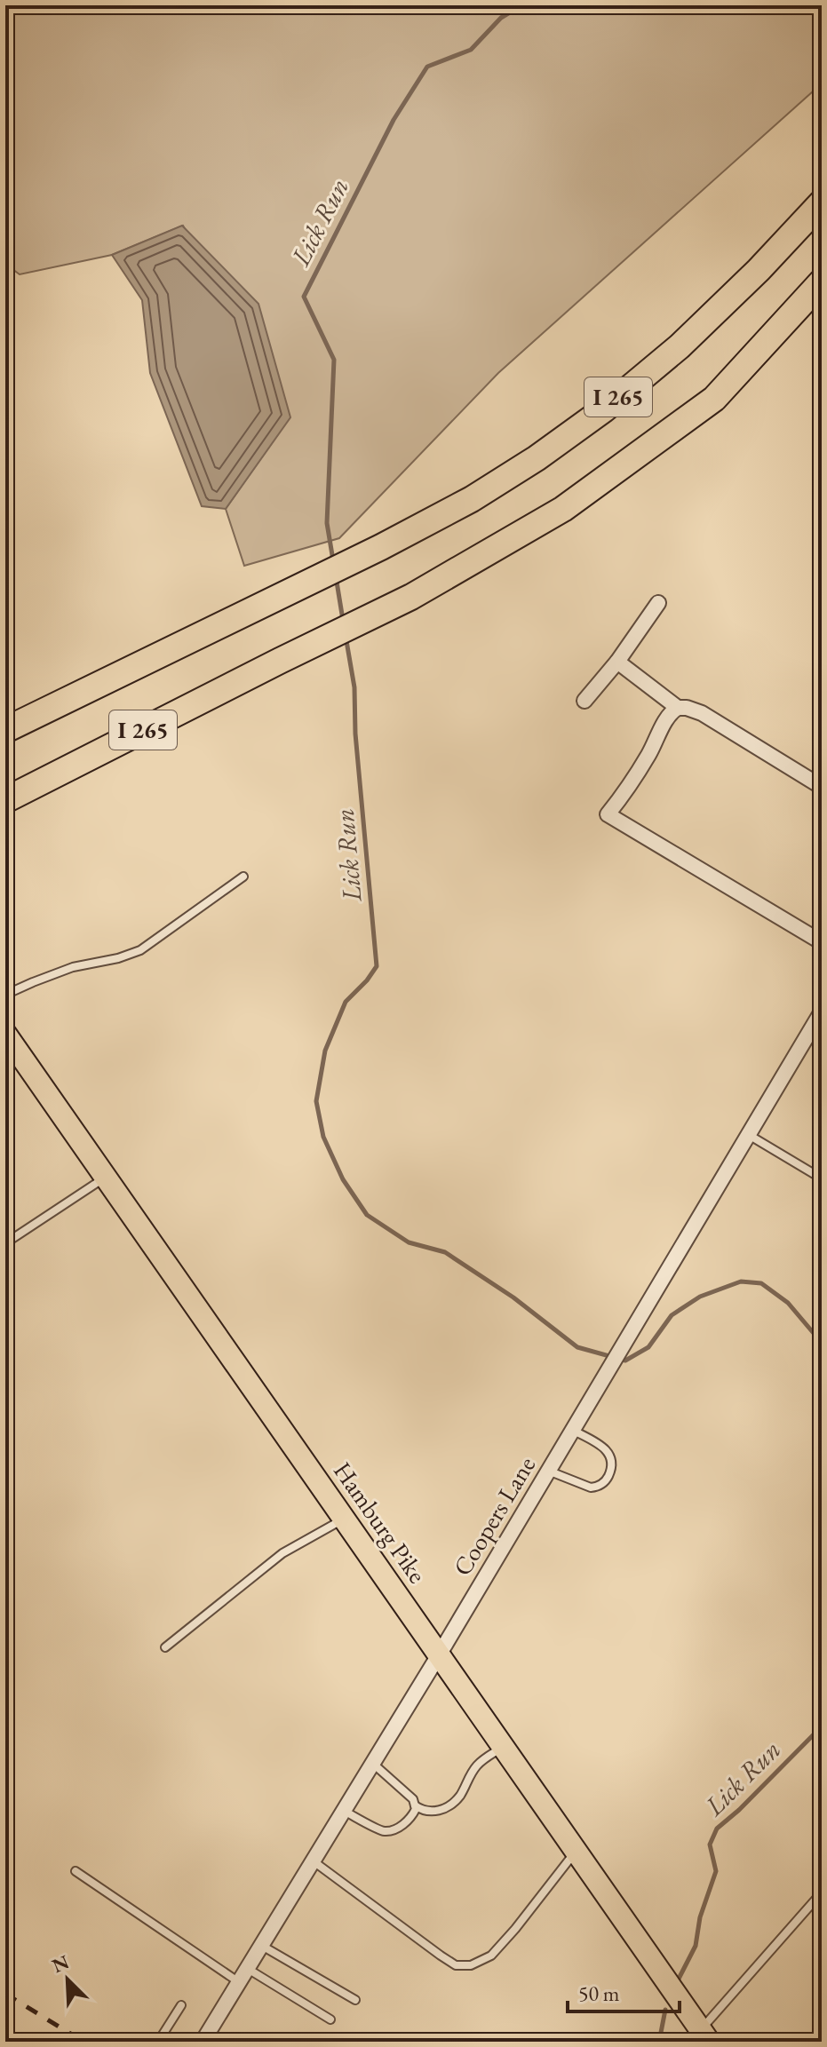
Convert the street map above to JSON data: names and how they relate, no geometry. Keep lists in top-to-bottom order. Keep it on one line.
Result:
{"streets":{"highway":["I 265"],"main road":["Hamburg Pike"],"street":["Coopers Lane"]},"crossings":[["Coopers Lane","Hamburg Pike"]],"water":["Lick Run"],"scale_bar":"50 m","north":"top left"}
